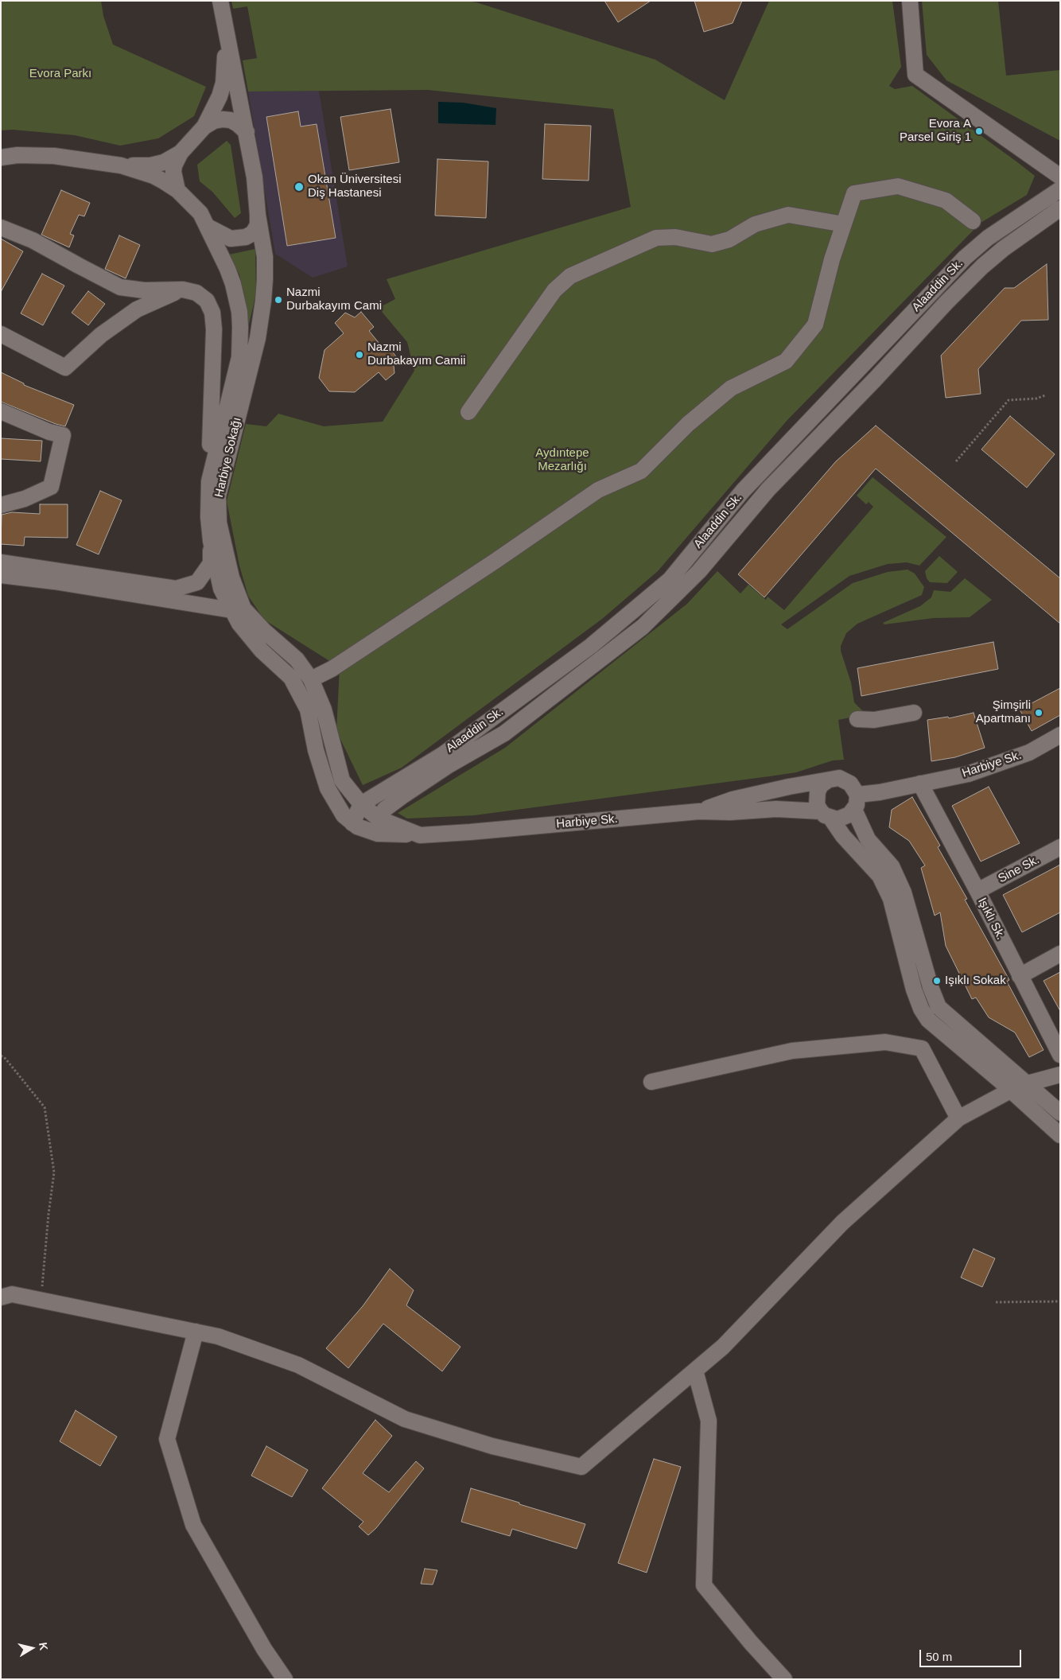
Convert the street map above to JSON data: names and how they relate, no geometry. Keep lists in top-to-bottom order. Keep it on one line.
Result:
{"streets":{"street":["Alaaddin Sk.","Harbiye Sokağı","Harbiye Sk.","Sine Sk.","Işıklı Sk."]},"crossings":[["Alaaddin Sk.","Harbiye Sokağı"],["Alaaddin Sk.","Harbiye Sk."],["Harbiye Sokağı","Harbiye Sk."],["Harbiye Sk.","Işıklı Sk."],["Sine Sk.","Işıklı Sk."]],"parks":["Evora Parkı","Aydıntepe Mezarlığı"],"places":["Evora A Parsel Giriş 1","Okan Üniversitesi Diş Hastanesi","Nazmi Durbakayım Cami","Nazmi Durbakayım Camii","Şimşirli Apartmanı","Işıklı Sokak"],"scale_bar":"50 m","north":"right"}
